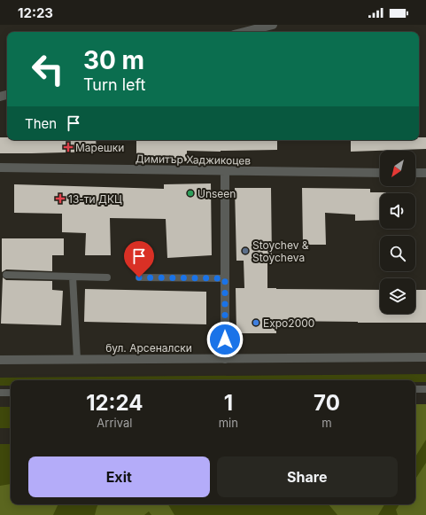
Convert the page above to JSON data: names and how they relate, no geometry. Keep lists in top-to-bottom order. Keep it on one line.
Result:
{"streets":{"street":["Димитър Хаджикоцев","бул. Арсеналски"]},"places":{"health":["Марешки","13-ти ДКЦ"],"other":["Unseen","Stoychev & Stoycheva","Expo2000"]},"north":"bottom left","page":{"status":"12:23","turn":["30 m","Turn left"],"then":"Then","eta":["12:24","Arrival","1","min","70","m"],"buttons":["Exit","Share"]}}
